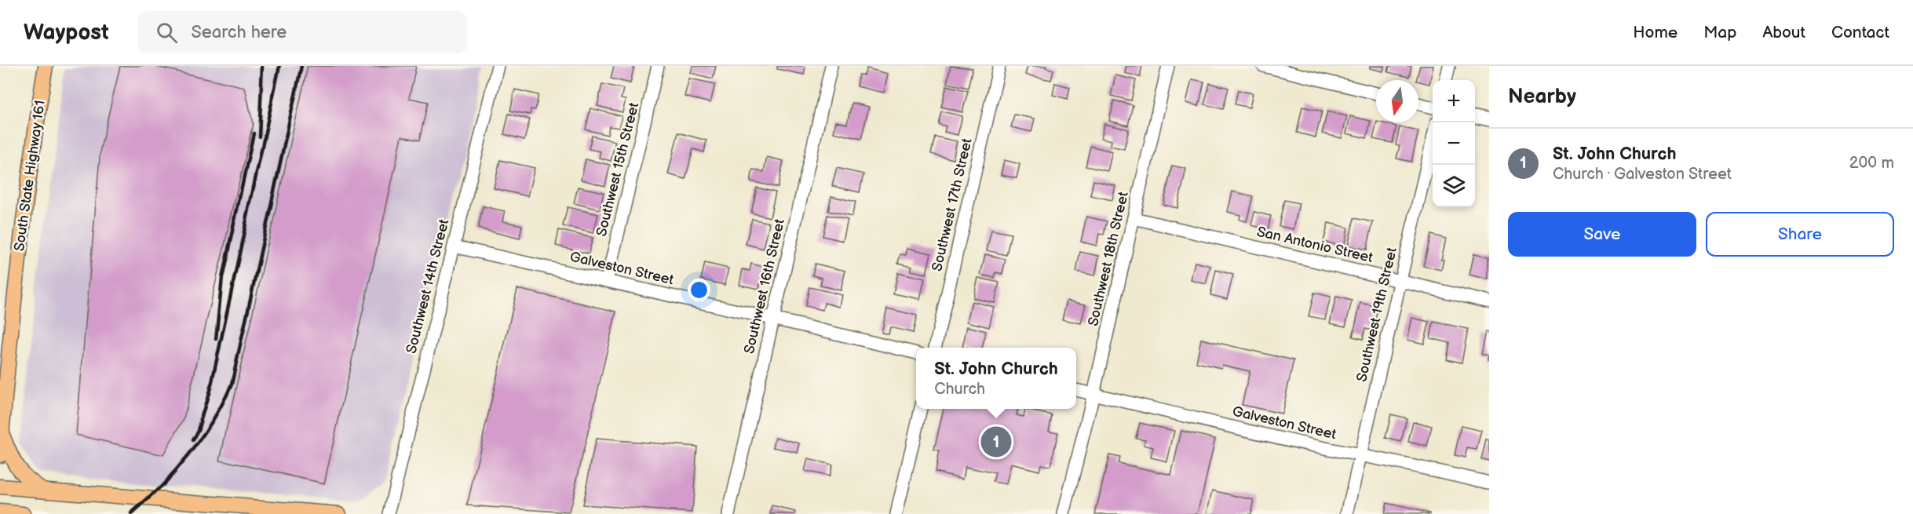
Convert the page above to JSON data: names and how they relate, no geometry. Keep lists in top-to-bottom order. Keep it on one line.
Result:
{"streets":{"main road":["South State Highway 161"],"street":["Southwest 15th Street","Southwest 17th Street","San Antonio Street","Southwest 18th Street","Galveston Street","Southwest 14th Street","Southwest 16th Street","Southwest 19th Street"]},"crossings":[["Southwest 15th Street","Galveston Street"],["San Antonio Street","Southwest 18th Street"],["San Antonio Street","Southwest 19th Street"],["Southwest 18th Street","Galveston Street"],["Galveston Street","Southwest 14th Street"],["Galveston Street","Southwest 16th Street"],["Galveston Street","Southwest 19th Street"]],"north":"bottom","page":{"header":"Waypost","search":"Search here","nav":["Home","Map","About","Contact"],"heading":"Nearby","map_buttons":["+","−"],"list":[{"mark":"1","name":"St. John Church","note":"Church · Galveston Street","value":"200 m"}],"buttons":["Save","Share"],"popup":["St. John Church","Church"],"pins":"1"}}
